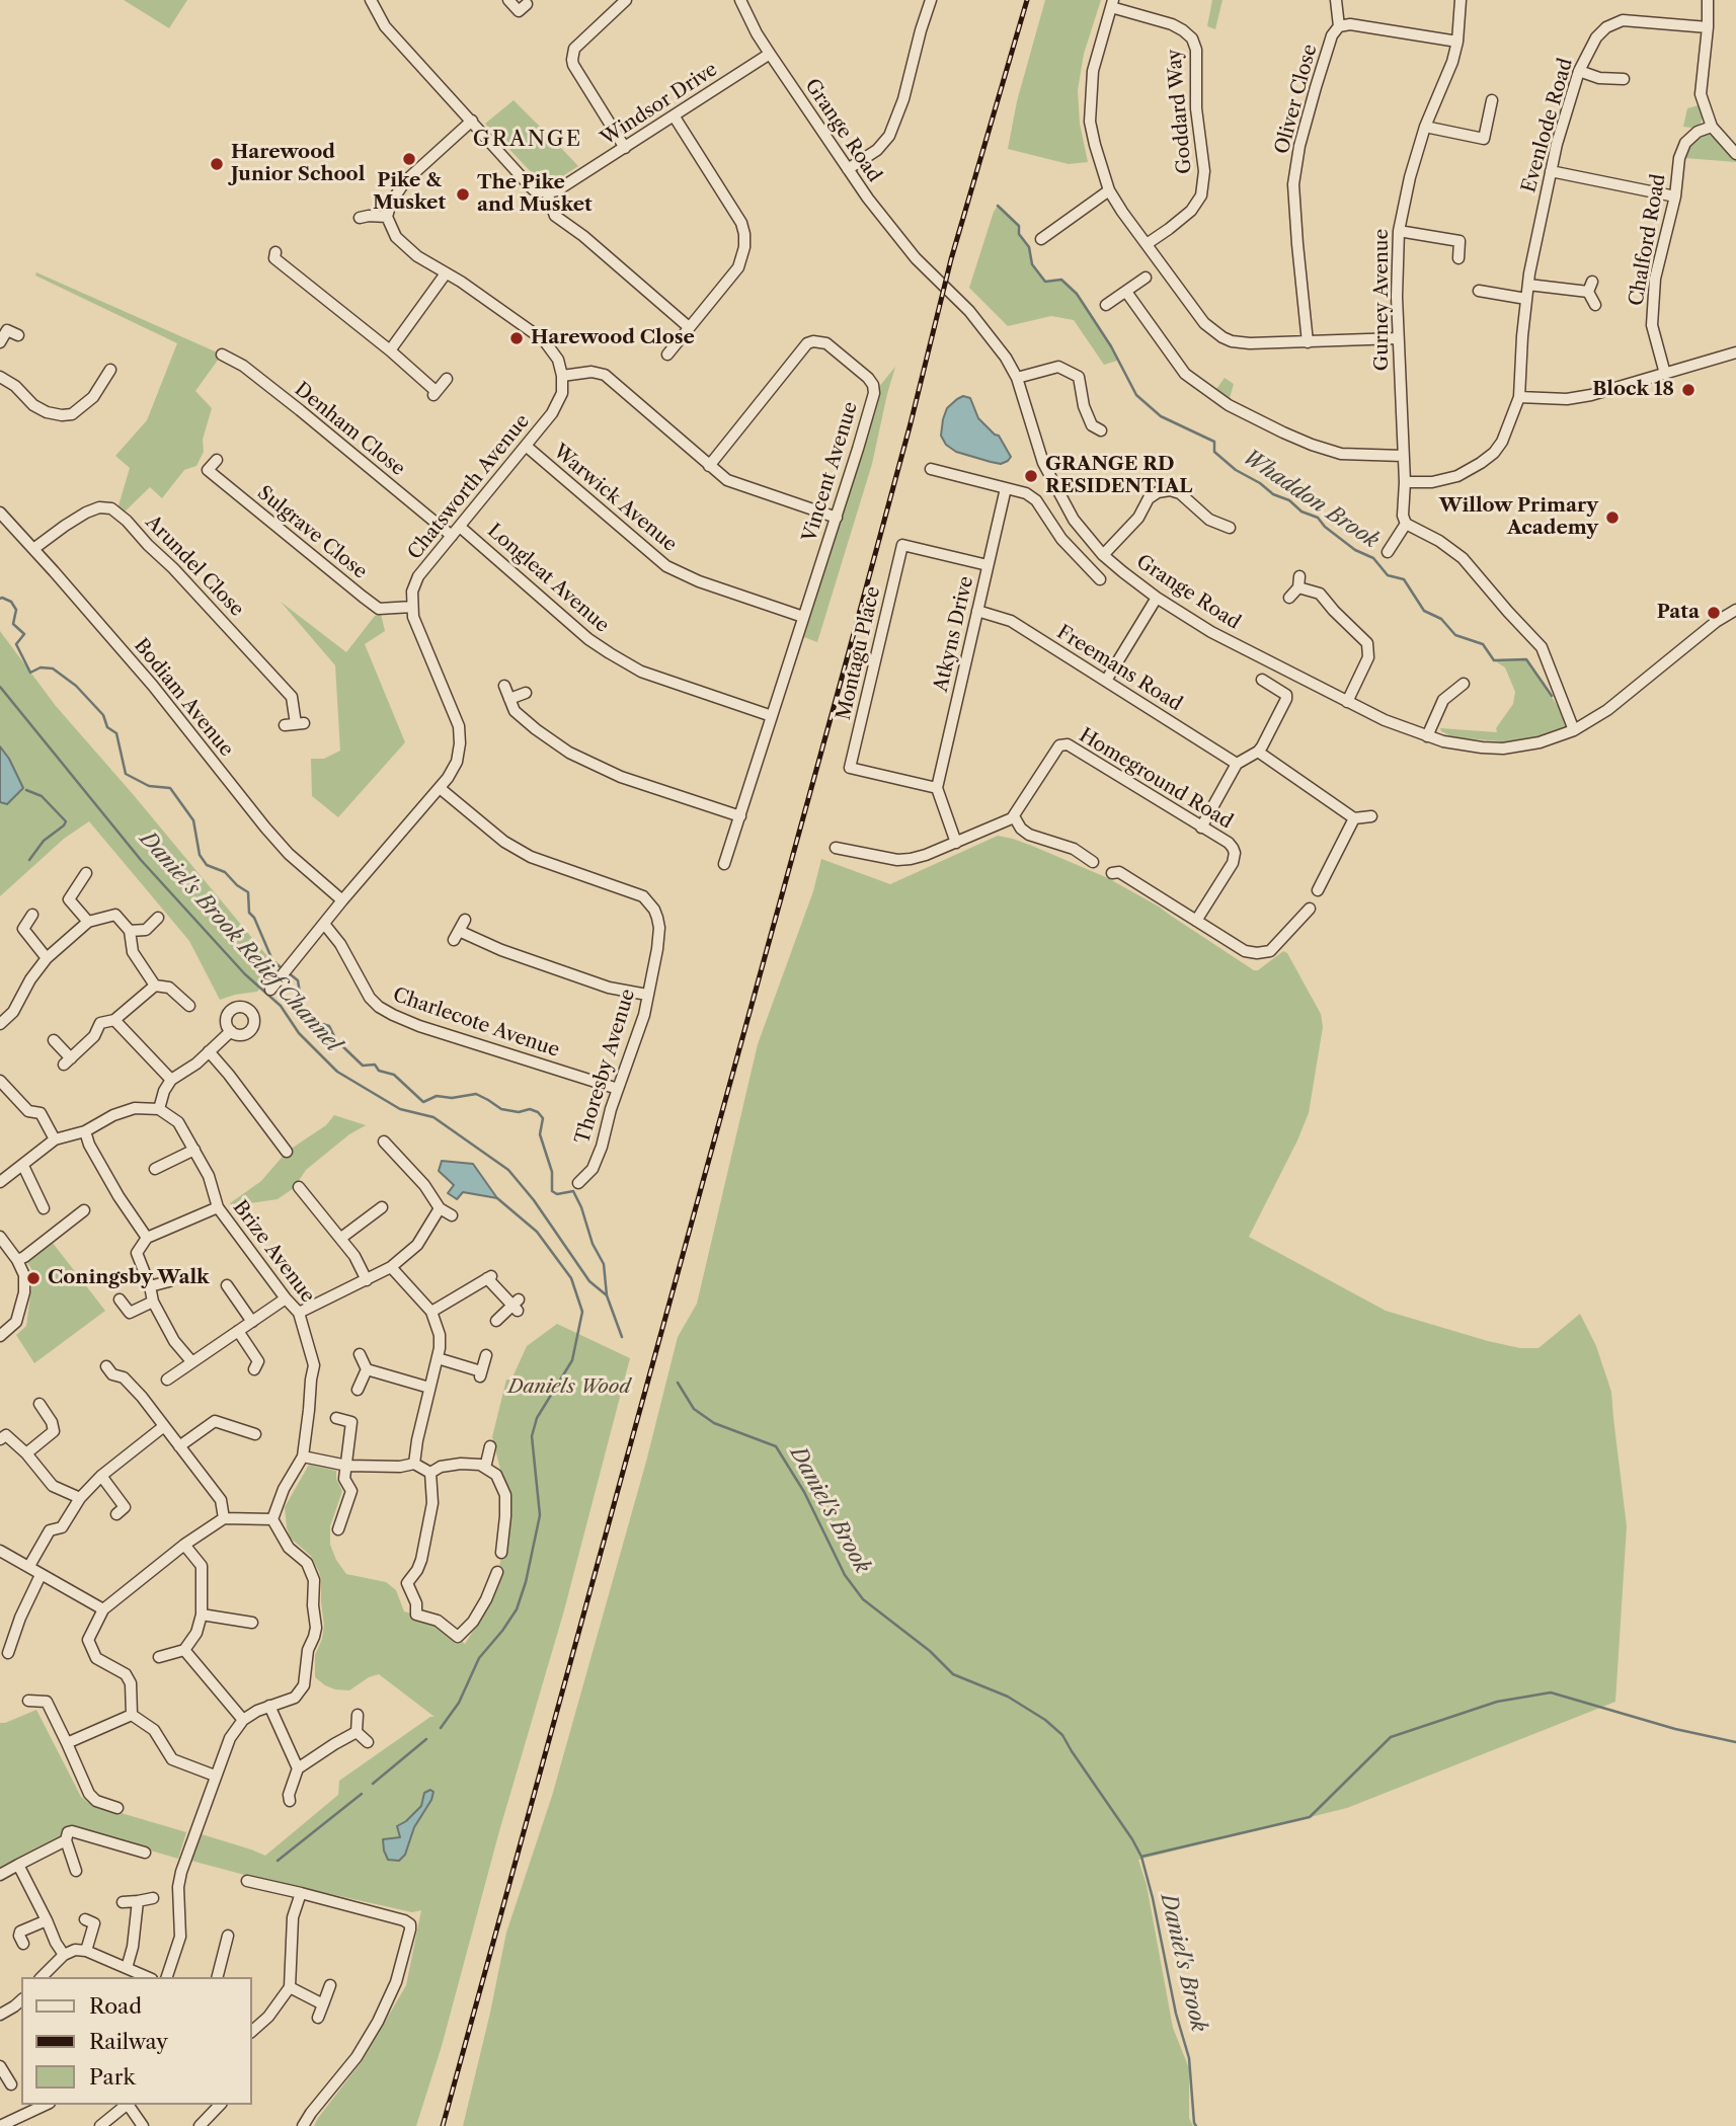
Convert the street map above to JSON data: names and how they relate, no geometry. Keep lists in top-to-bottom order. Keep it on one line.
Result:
{"streets":{"street":["Oliver Close","Windsor Drive","Goddard Way","Evenlode Road","Grange Road","Chalford Road","Gurney Avenue","Denham Close","Vincent Avenue","Chatsworth Avenue","Warwick Avenue","Sulgrave Close","Arundel Close","Longleat Avenue","Atkyns Drive","Montagu Place","Freemans Road","Bodiam Avenue","Homeground Road","Charlecote Avenue","Thoresby Avenue","Brize Avenue"]},"crossings":[["Windsor Drive","Grange Road"],["Evenlode Road","Gurney Avenue"],["Denham Close","Chatsworth Avenue"],["Vincent Avenue","Warwick Avenue"],["Vincent Avenue","Longleat Avenue"],["Chatsworth Avenue","Warwick Avenue"],["Chatsworth Avenue","Sulgrave Close"],["Chatsworth Avenue","Longleat Avenue"],["Arundel Close","Bodiam Avenue"],["Atkyns Drive","Montagu Place"],["Atkyns Drive","Freemans Road"],["Charlecote Avenue","Thoresby Avenue"]],"districts":["GRANGE"],"water":["Whaddon Brook","Daniel's Brook Relief Channel","Daniel's Brook"],"parks":["Daniels Wood"],"places":["Pike & Musket","Harewood Junior School","The Pike and Musket","Harewood Close","Block 18","GRANGE RD RESIDENTIAL","Willow Primary Academy","Pata","Coningsby Walk"],"legend":["Road","Railway","Park"]}
